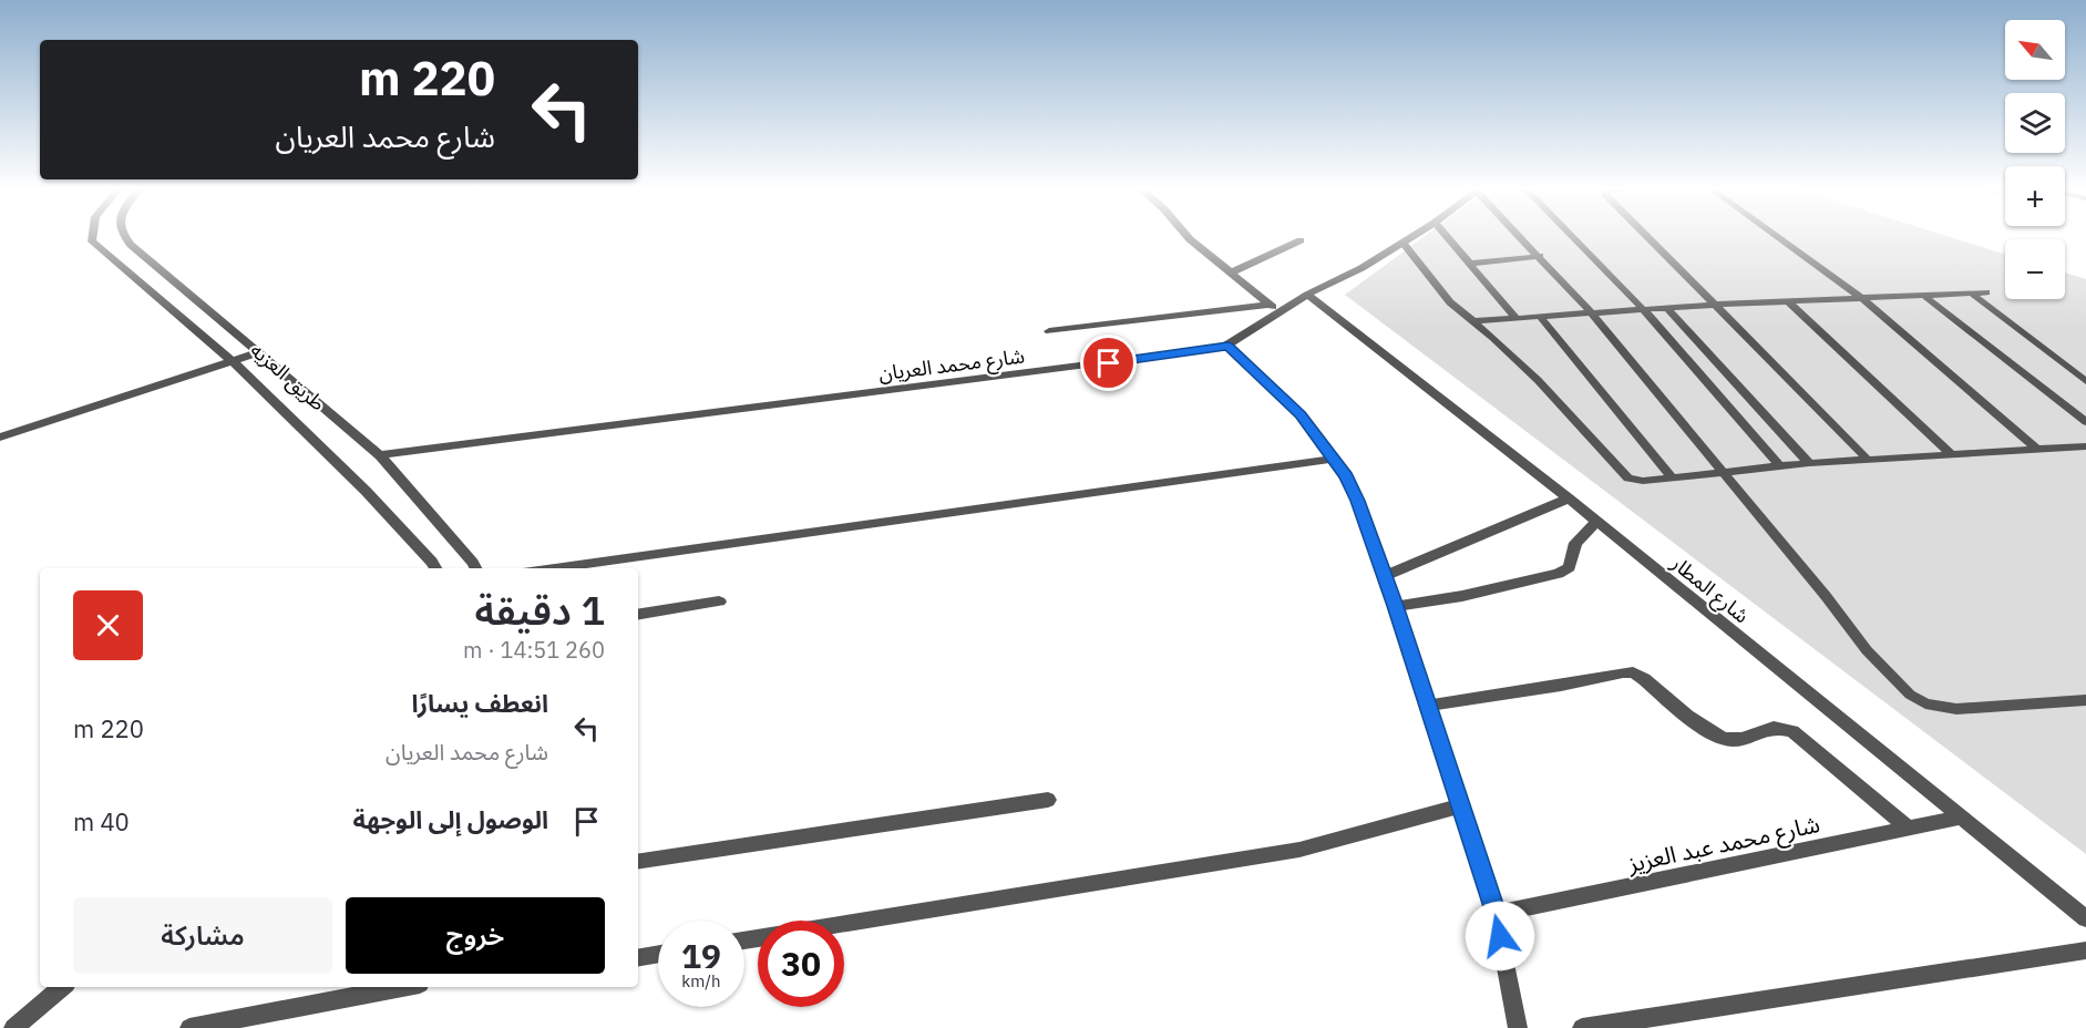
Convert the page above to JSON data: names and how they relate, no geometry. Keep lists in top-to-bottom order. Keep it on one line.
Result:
{"streets":{"street":["شارع محمد العريان","طريق العزيه","شارع المطار","شارع محمد عبد العزيز"]},"crossings":[["شارع محمد العريان","طريق العزيه"],["شارع محمد العريان","شارع المطار"],["شارع المطار","شارع محمد عبد العزيز"]],"north":"top left","page":{"map_buttons":["+","−"],"turn":["220 m","شارع محمد العريان"],"heading":["1 دقيقة","260 m · 14:51"],"list":[{"name":"انعطف يسارًا","note":"شارع محمد العريان","value":"220 m"},{"name":"الوصول إلى الوجهة","value":"40 m"}],"buttons":["خروج","مشاركة"],"speed":"19 km/h","limit":"30"}}
